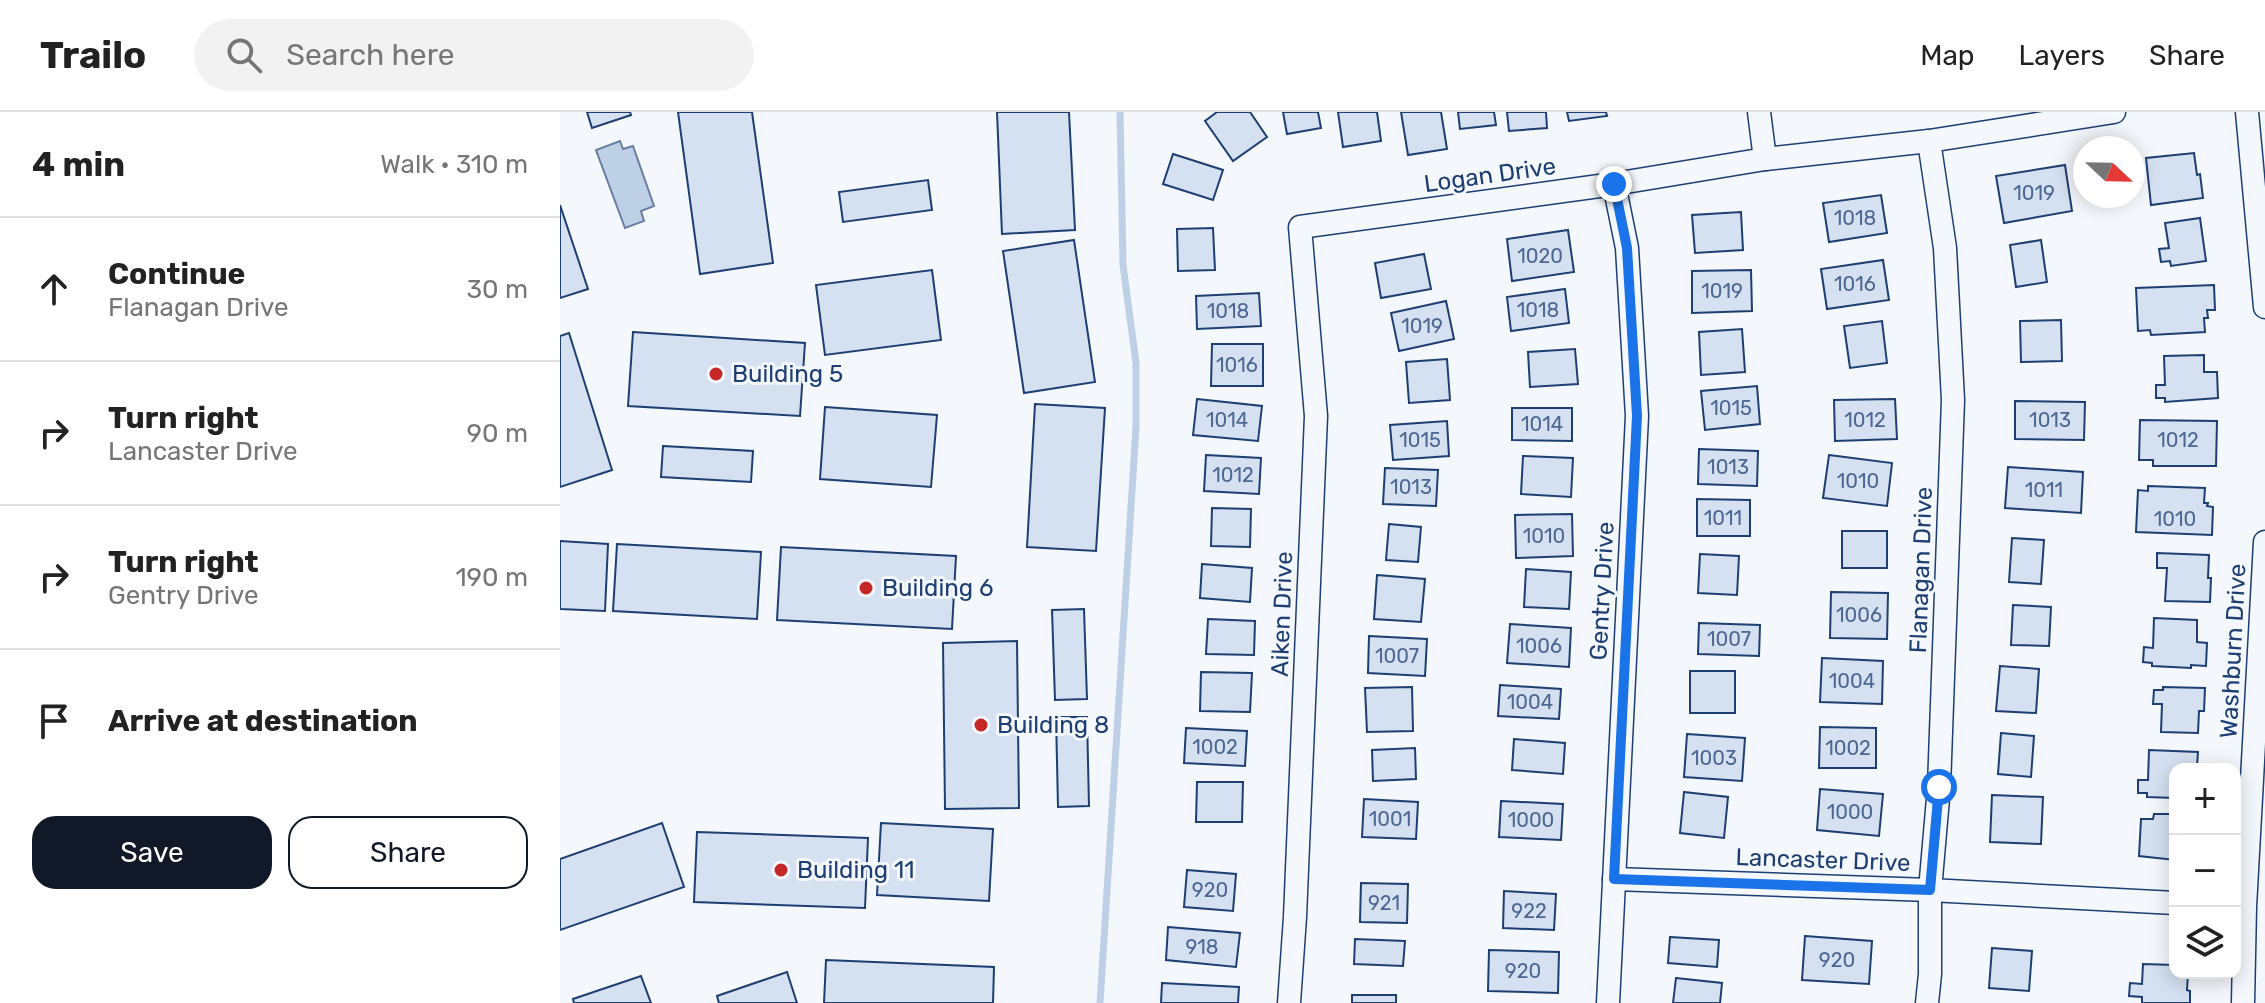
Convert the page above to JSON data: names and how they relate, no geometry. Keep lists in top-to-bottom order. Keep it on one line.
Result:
{"streets":{"street":["Logan Drive","Flanagan Drive","Gentry Drive","Aiken Drive","Washburn Drive","Lancaster Drive"]},"crossings":[["Logan Drive","Flanagan Drive"],["Logan Drive","Gentry Drive"],["Logan Drive","Aiken Drive"],["Flanagan Drive","Lancaster Drive"],["Gentry Drive","Lancaster Drive"]],"places":["Building 5","Building 6","Building 8","Building 11"],"house_numbers":["1019","1018","1020","1016","1019","1018","1018","1019","1016","1015","1014","1012","1013","1014","1015","1012","1013","1012","1010","1013","1011","1011","1010","1010","1006","1007","1006","1007","1004","1004","1002","1002","1003","1000","1001","1000","920","921","922","918","920","920"],"north":"right","page":{"header":"Trailo","search":"Search here","nav":["Map","Layers","Share"],"heading":["4 min","Walk · 310 m"],"list":[["Continue","Flanagan Drive","30 m"],["Turn right","Lancaster Drive","90 m"],["Turn right","Gentry Drive","190 m"],"Arrive at destination"],"map_buttons":["+","−"],"buttons":["Save","Share"]}}
